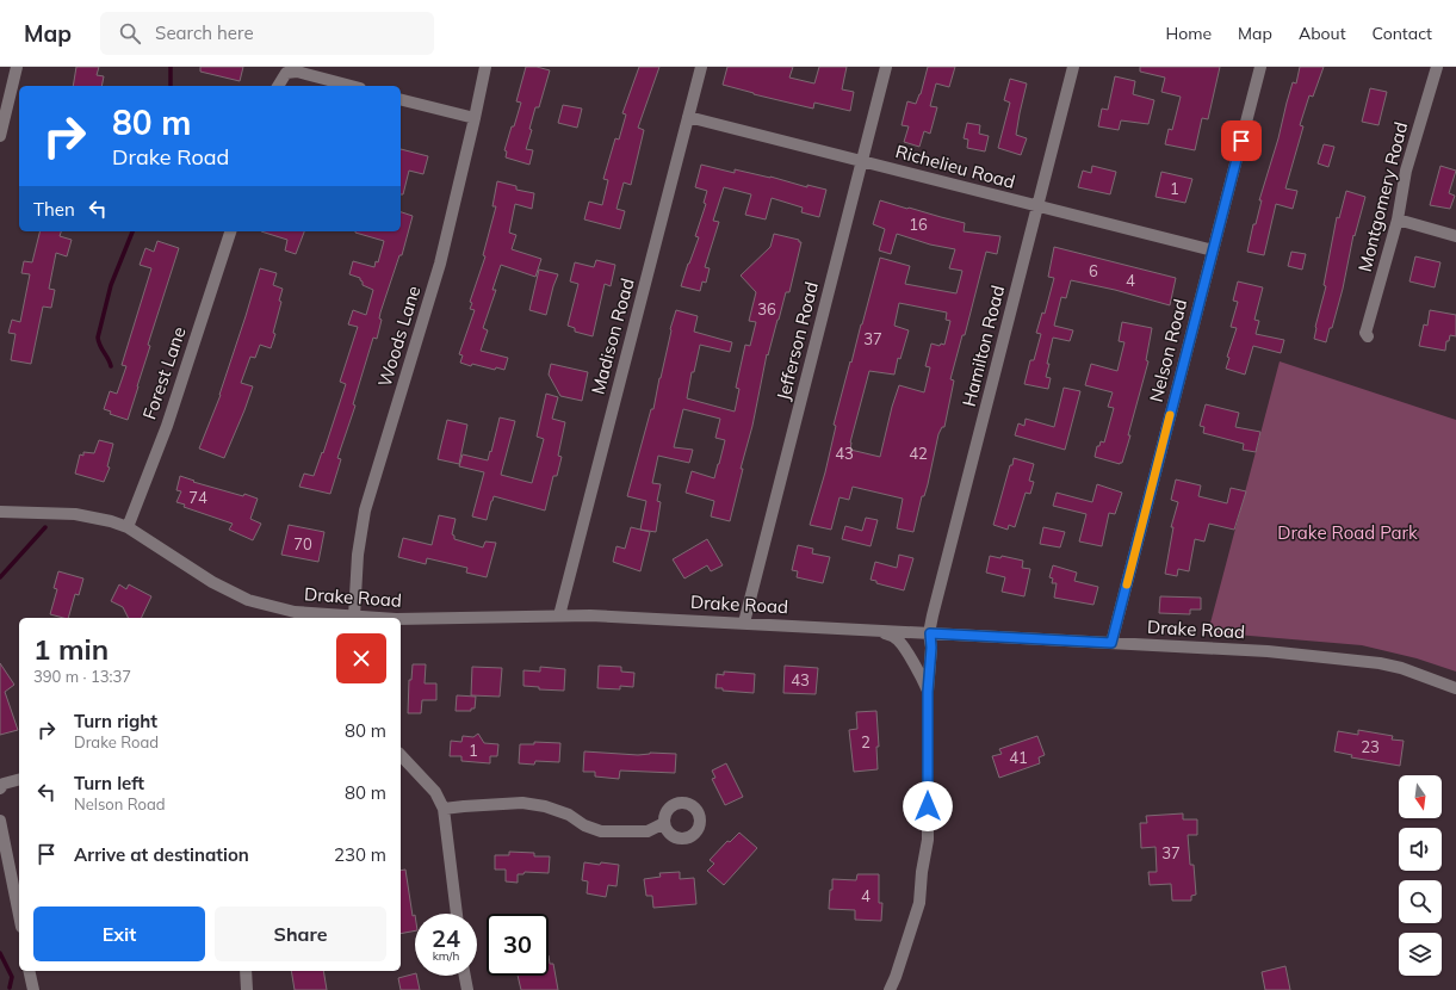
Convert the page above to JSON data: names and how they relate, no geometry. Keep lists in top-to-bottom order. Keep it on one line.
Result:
{"streets":{"street":["Richelieu Road","Montgomery Road","Woods Lane","Madison Road","Jefferson Road","Hamilton Road","Nelson Road","Forest Lane","Drake Road"]},"crossings":[["Richelieu Road","Madison Road"],["Richelieu Road","Jefferson Road"],["Richelieu Road","Hamilton Road"],["Richelieu Road","Nelson Road"],["Woods Lane","Drake Road"],["Madison Road","Drake Road"],["Jefferson Road","Drake Road"],["Hamilton Road","Drake Road"],["Nelson Road","Drake Road"],["Forest Lane","Drake Road"]],"parks":["Drake Road Park"],"house_numbers":["1","16","6","4","36","37","43","42","74","70","43","2","23","1","41","37","4"],"north":"bottom","page":{"header":"Map","search":"Search here","nav":["Home","Map","About","Contact"],"turn":["80 m","Drake Road"],"then":"Then","heading":["1 min","390 m · 13:37"],"list":[{"name":"Turn right","note":"Drake Road","value":"80 m"},{"name":"Turn left","note":"Nelson Road","value":"80 m"},{"name":"Arrive at destination","value":"230 m"}],"buttons":["Exit","Share"],"speed":"24 km/h","limit":"30"}}
